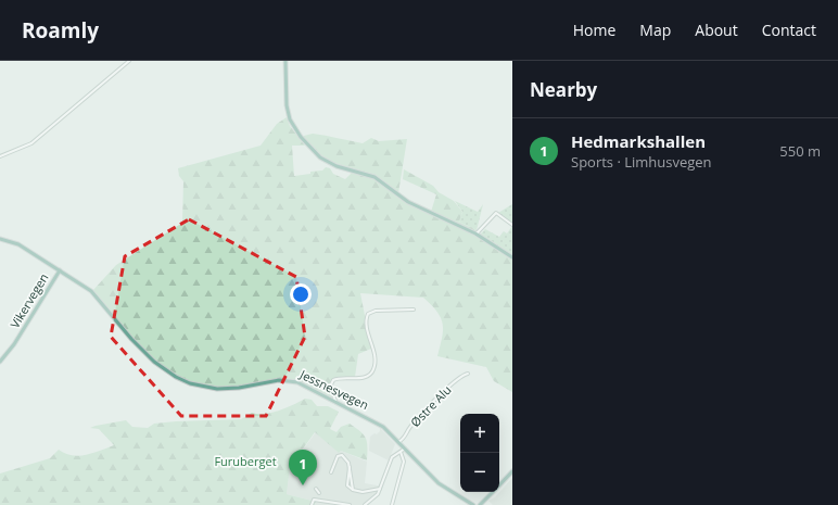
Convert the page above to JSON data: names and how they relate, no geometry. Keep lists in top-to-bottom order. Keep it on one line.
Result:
{"streets":{"main road":["Vikervegen","Jessnesvegen"],"street":["Østre Alu"]},"crossings":[["Vikervegen","Jessnesvegen"],["Jessnesvegen","Østre Alu"]],"parks":["Furuberget"],"page":{"header":"Roamly","nav":["Home","Map","About","Contact"],"heading":"Nearby","list":[{"mark":"1","name":"Hedmarkshallen","note":"Sports · Limhusvegen","value":"550 m"}],"map_buttons":["+","−"],"pins":"1"}}
